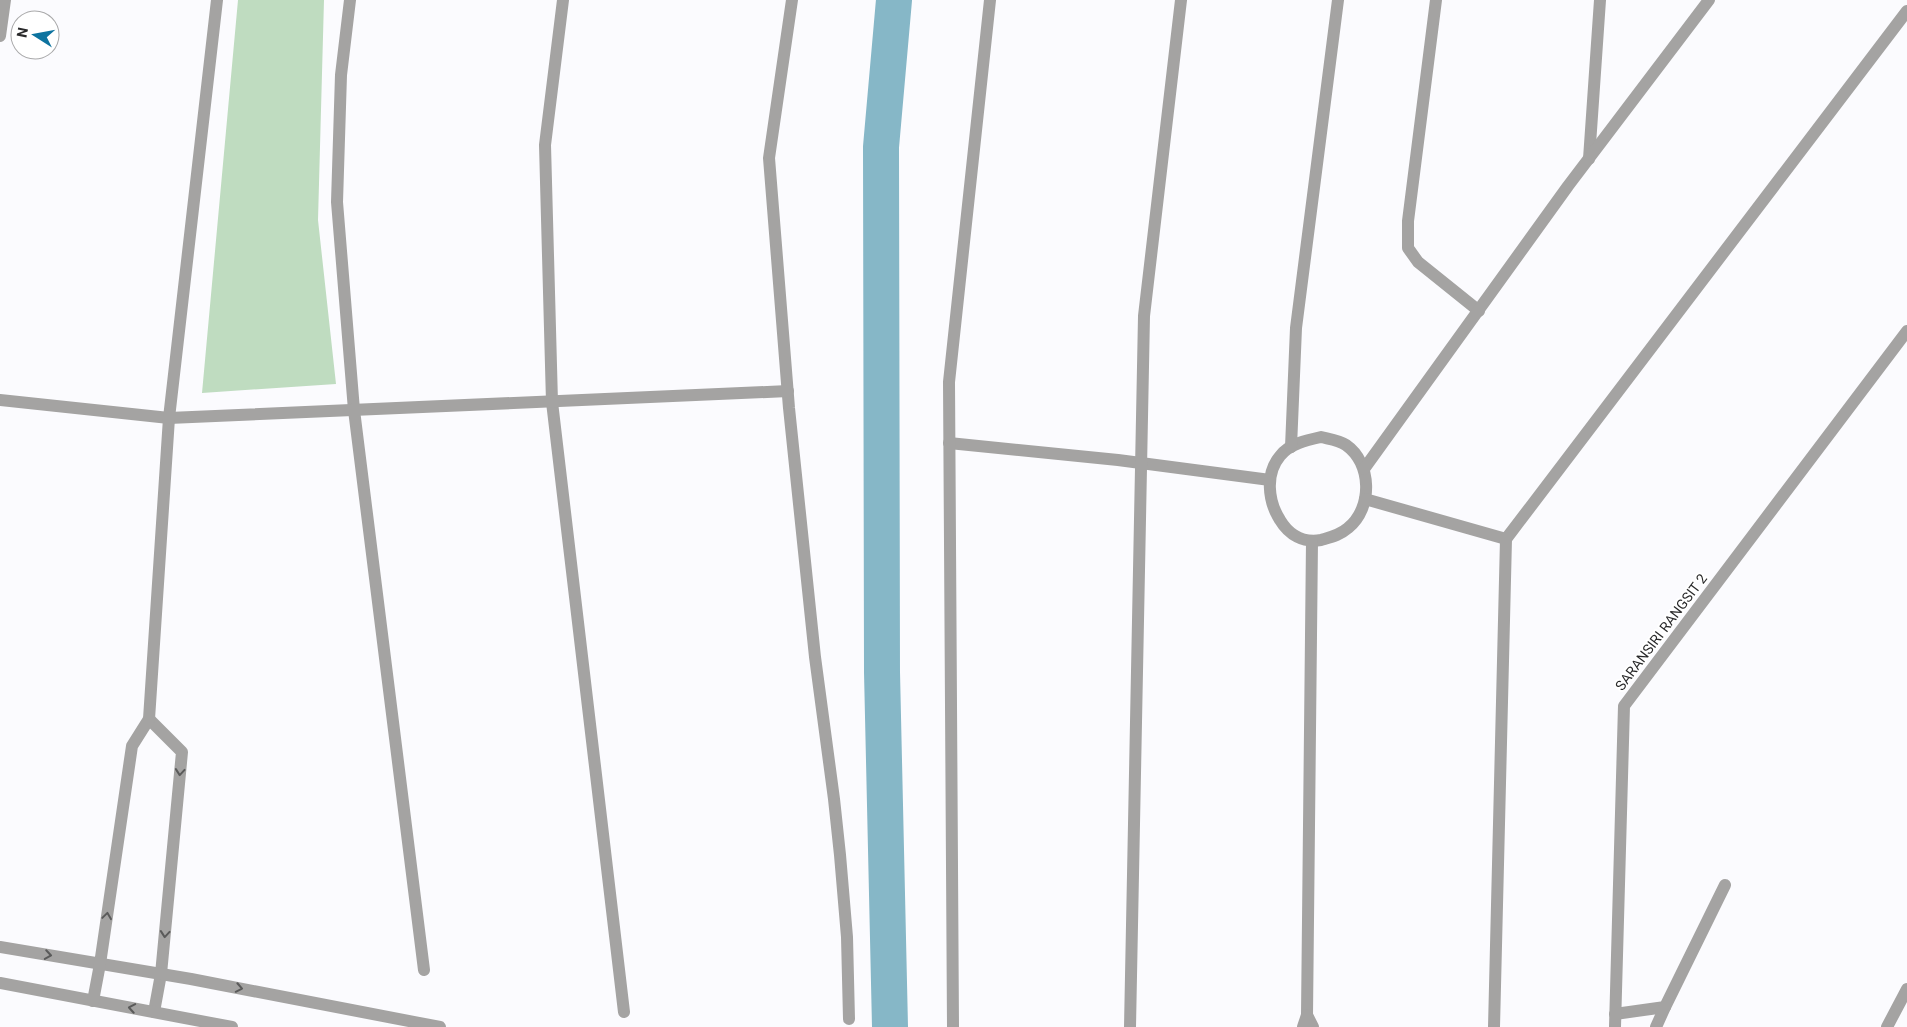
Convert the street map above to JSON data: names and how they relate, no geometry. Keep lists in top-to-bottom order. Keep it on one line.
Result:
{"streets":{"street":["SARANSIRI RANGSIT 2"]},"north":"left"}
